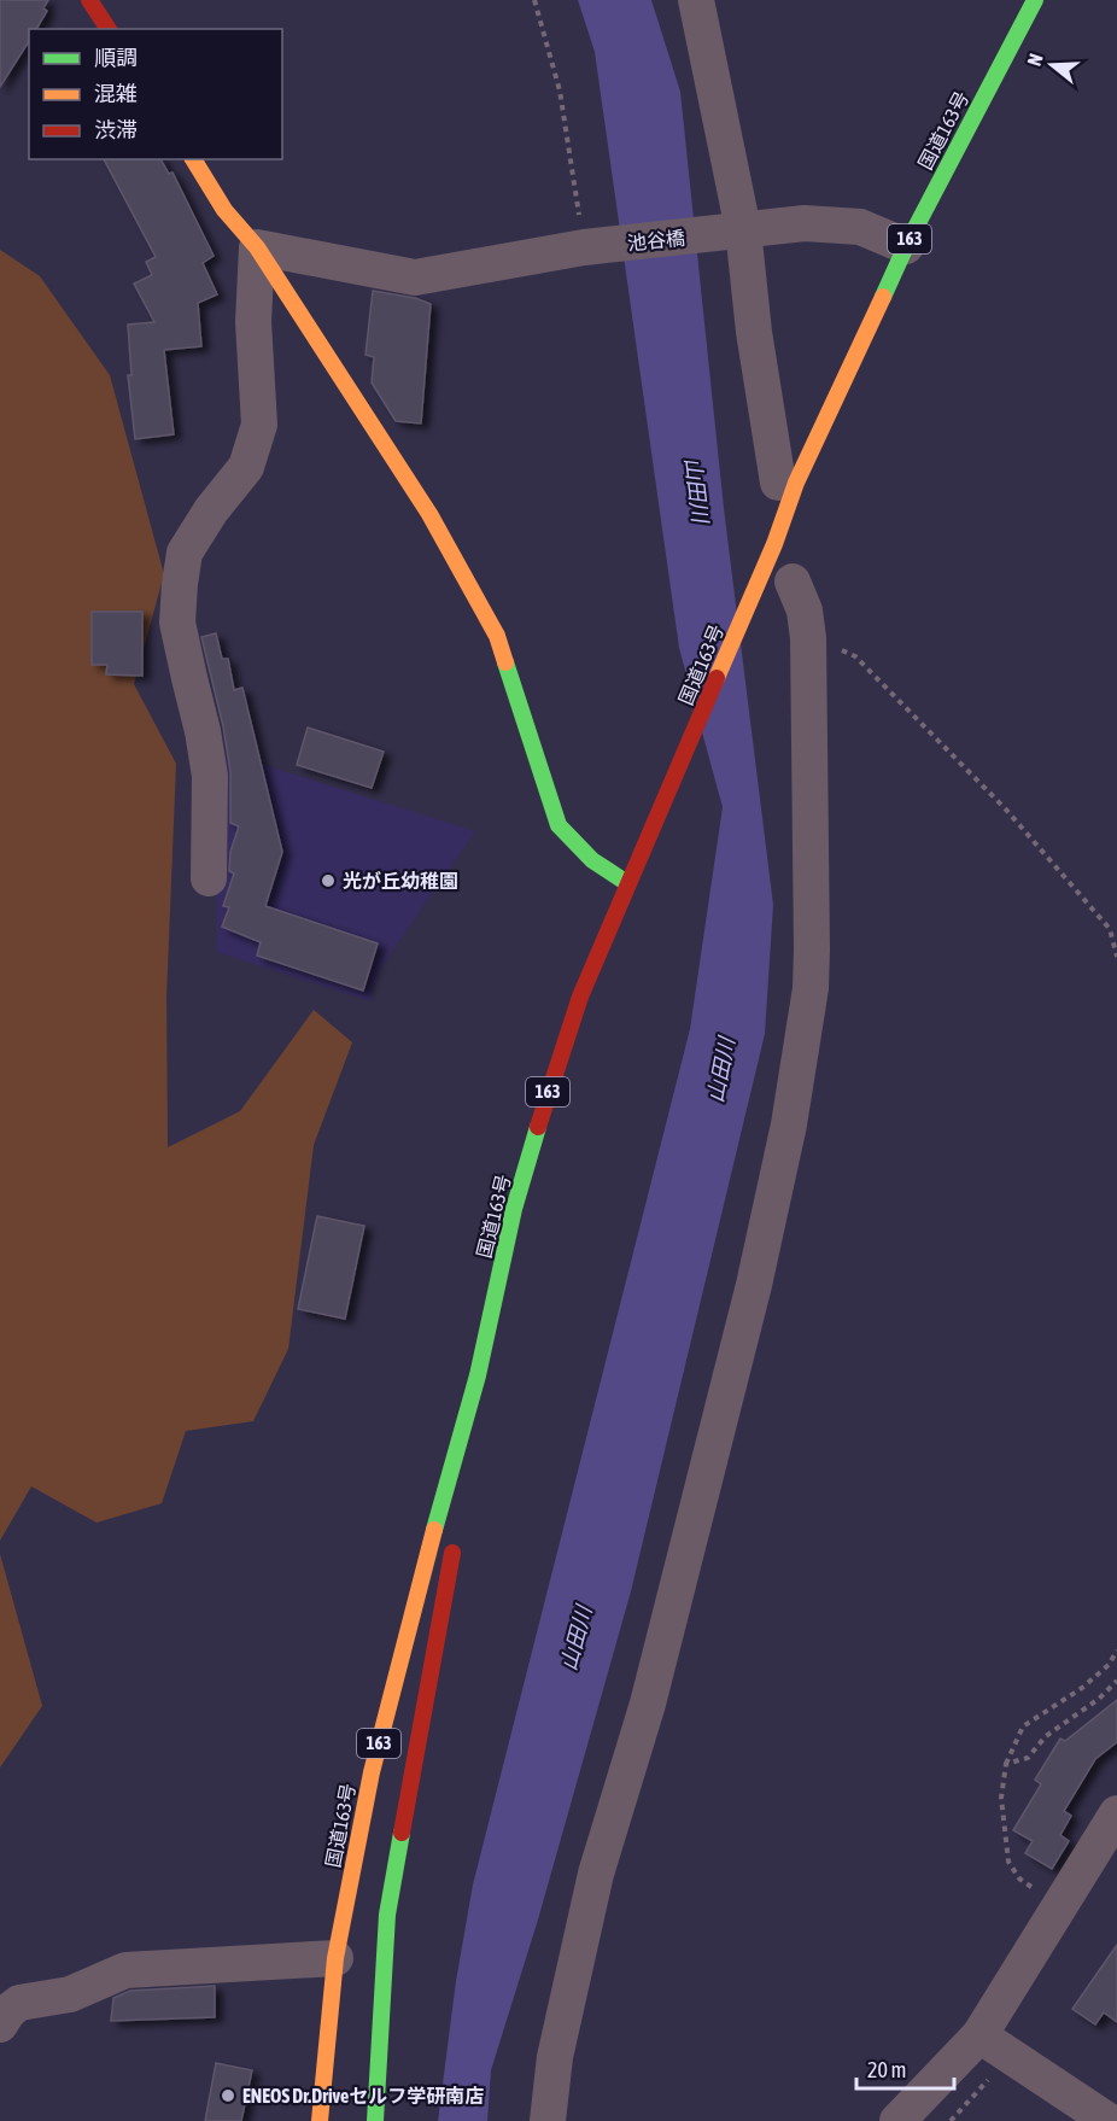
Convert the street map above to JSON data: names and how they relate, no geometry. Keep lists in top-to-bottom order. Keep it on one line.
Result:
{"streets":{"main road":["国道163号","163"],"street":["池谷橋"]},"crossings":[["国道163号","池谷橋"]],"water":["山田川"],"places":["光が丘幼稚園","ENEOS Dr.Driveセルフ学研南店"],"legend":["順調","混雑","渋滞"],"scale_bar":"20 m","north":"left"}
